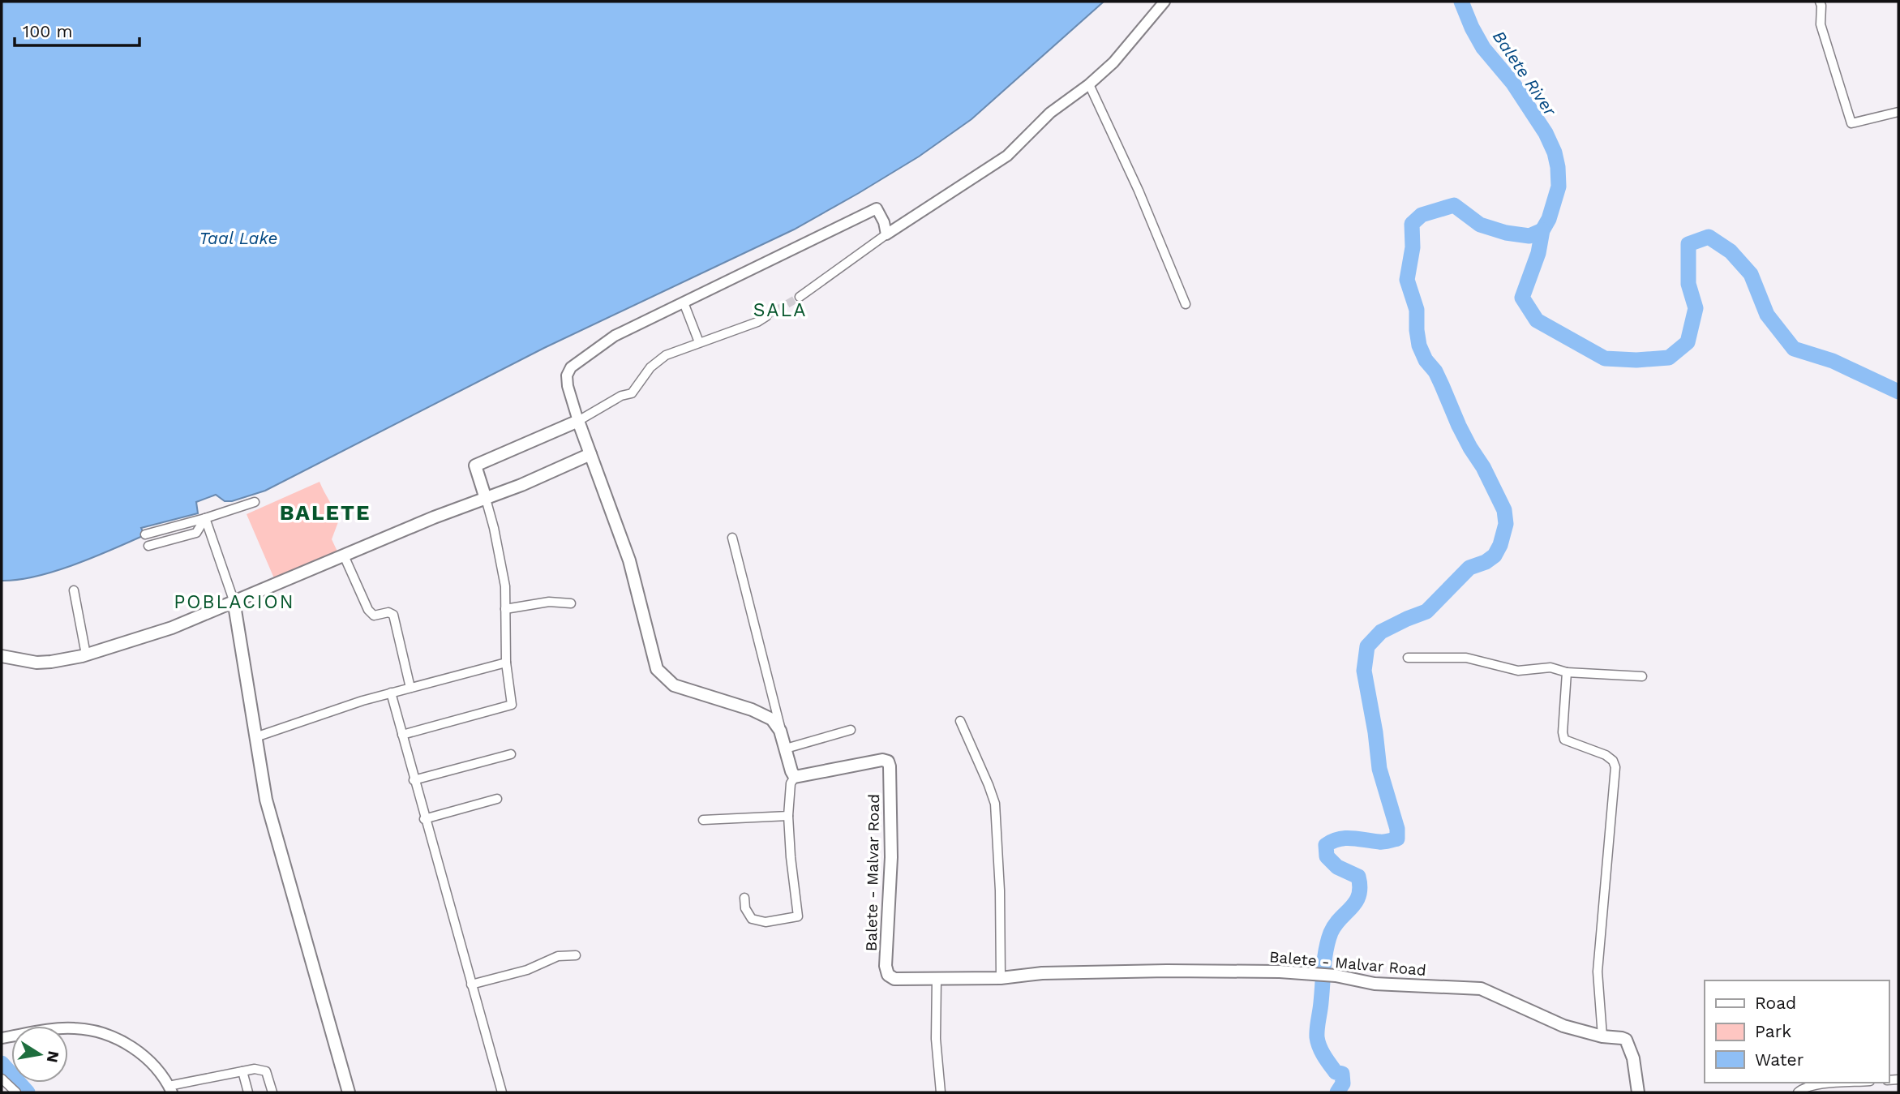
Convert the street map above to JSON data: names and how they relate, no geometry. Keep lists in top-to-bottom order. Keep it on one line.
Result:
{"streets":{"main road":["Balete - Malvar Road"]},"districts":["SALA","BALETE","POBLACION"],"water":["Balete River","Taal Lake"],"legend":["Road","Park","Water"],"scale_bar":"100 m","north":"right"}
